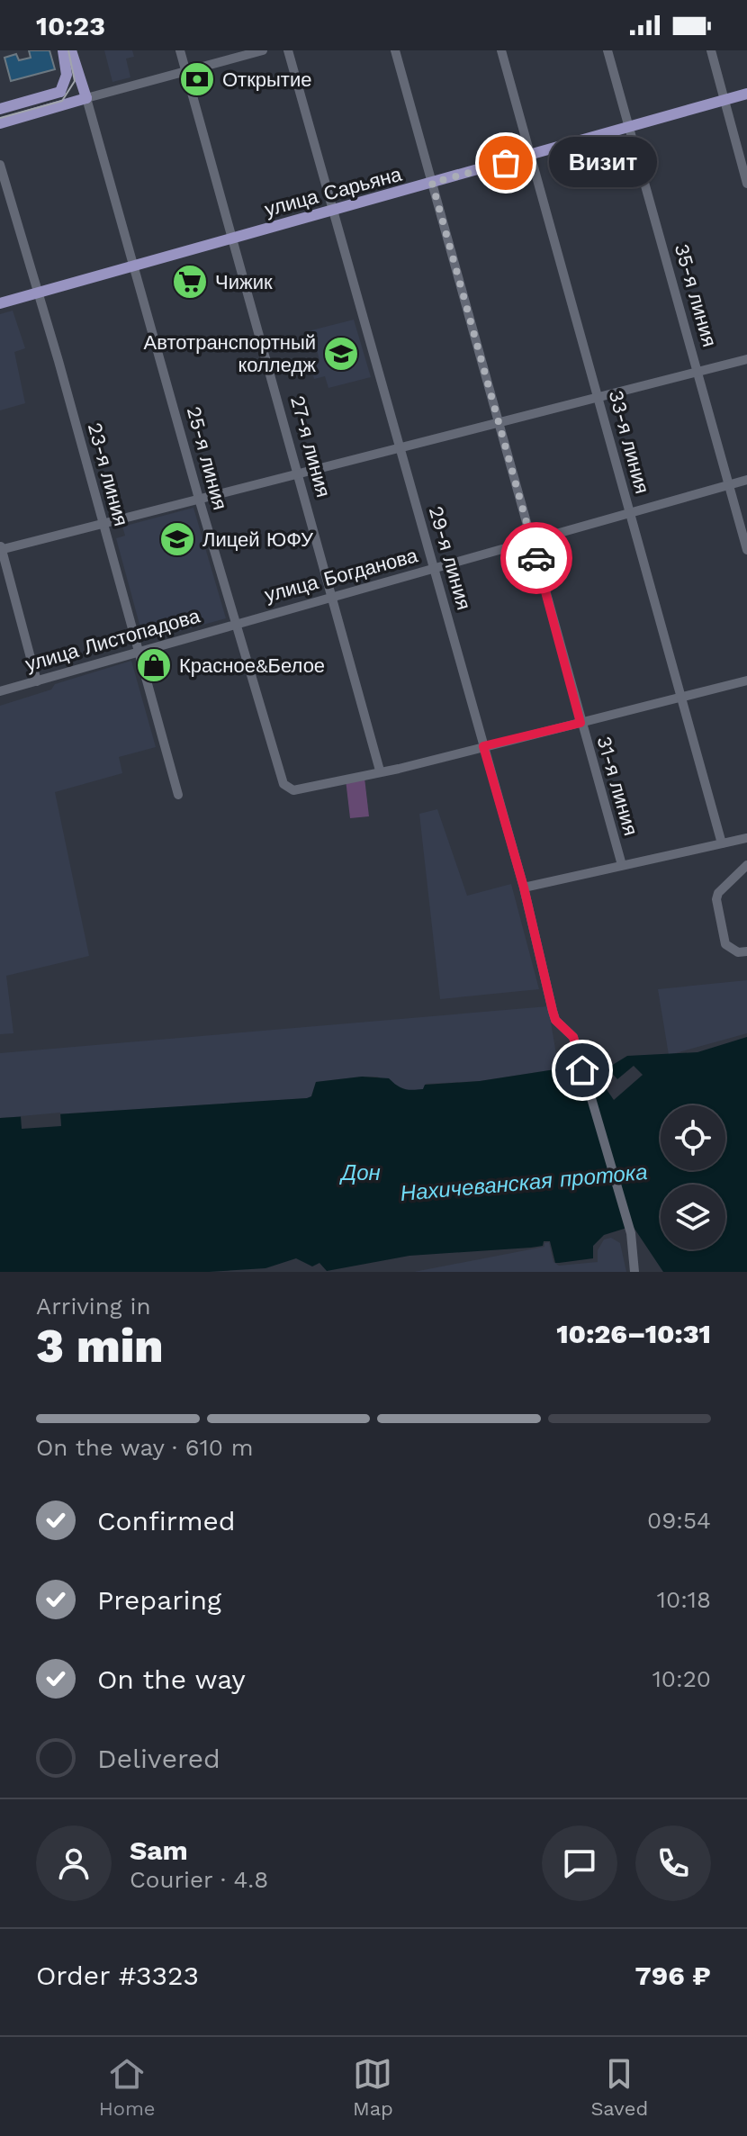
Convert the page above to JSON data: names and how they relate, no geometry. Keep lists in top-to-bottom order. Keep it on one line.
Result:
{"streets":{"main road":["улица Сарьяна"],"street":["35-я линия","33-я линия","27-я линия","25-я линия","23-я линия","29-я линия","улица Богданова","улица Листопадова","31-я линия"]},"crossings":[["улица Сарьяна","35-я линия"],["улица Сарьяна","33-я линия"],["улица Сарьяна","27-я линия"],["улица Сарьяна","25-я линия"],["улица Сарьяна","23-я линия"],["улица Сарьяна","29-я линия"],["улица Сарьяна","31-я линия"],["35-я линия","улица Богданова"],["33-я линия","улица Богданова"],["27-я линия","25-я линия"],["27-я линия","улица Богданова"],["25-я линия","улица Богданова"],["25-я линия","улица Листопадова"],["23-я линия","улица Листопадова"],["29-я линия","улица Богданова"],["улица Богданова","улица Листопадова"],["улица Богданова","31-я линия"]],"water":["Дон","Нахичеванская протока"],"places":{"bank":["Открытие"],"other":["Визит"],"supermarket":["Чижик"],"school or university":["Автотранспортный колледж","Лицей ЮФУ"],"shop":["Красное&Белое"]},"page":{"status":"10:23","bubble":"Визит","heading":["3 min","Arriving in","10:26–10:31"],"panel":["Sam","Courier · 4.8","Order #3323","796 ₽"],"bar":"On the way · 610 m","list":[["Confirmed","09:54"],["Preparing","10:18"],["On the way","10:20"],"Delivered"],"tabs":["Home","Map","Saved"]}}
